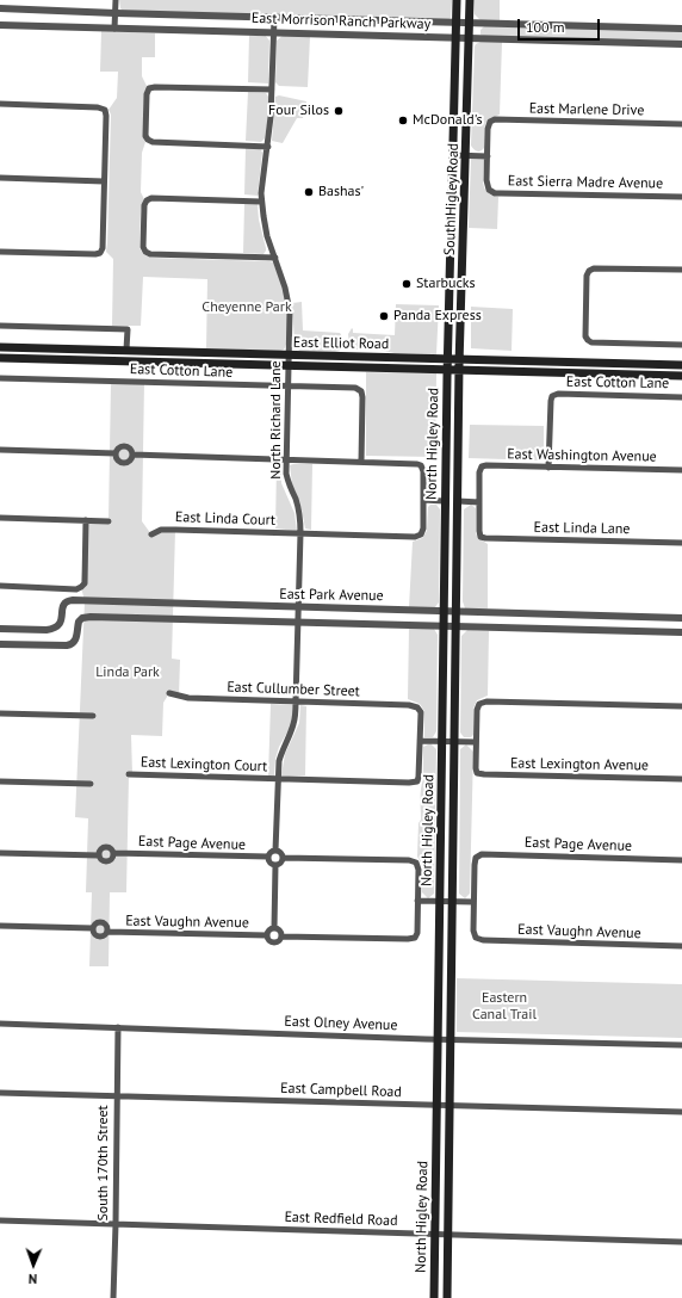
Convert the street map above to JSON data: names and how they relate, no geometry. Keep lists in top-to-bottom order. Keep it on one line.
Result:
{"streets":{"main road":["South Higley Road","East Elliot Road","North Higley Road"],"street":["East Morrison Ranch Parkway","East Marlene Drive","East Sierra Madre Avenue","East Cotton Lane","North Richard Lane","East Washington Avenue","East Linda Court","East Linda Lane","East Park Avenue","East Cullumber Street","East Lexington Court","East Lexington Avenue","East Page Avenue","East Vaughn Avenue","East Olney Avenue","East Campbell Road","South 170th Street","East Redfield Road"]},"crossings":[["East Morrison Ranch Parkway","South Higley Road"],["East Morrison Ranch Parkway","North Richard Lane"],["East Marlene Drive","East Sierra Madre Avenue"],["South Higley Road","East Elliot Road"],["South Higley Road","North Higley Road"],["East Elliot Road","North Richard Lane"],["East Elliot Road","North Higley Road"],["East Cotton Lane","North Richard Lane"],["East Cotton Lane","East Washington Avenue"],["North Richard Lane","East Linda Court"],["North Richard Lane","East Park Avenue"],["North Richard Lane","East Cullumber Street"],["North Richard Lane","East Lexington Court"],["North Richard Lane","East Page Avenue"],["North Higley Road","East Park Avenue"],["North Higley Road","East Olney Avenue"],["North Higley Road","East Campbell Road"],["North Higley Road","East Redfield Road"],["East Washington Avenue","East Linda Lane"],["East Page Avenue","East Vaughn Avenue"],["East Olney Avenue","South 170th Street"],["East Campbell Road","South 170th Street"],["South 170th Street","East Redfield Road"]],"parks":["Cheyenne Park","Linda Park","Eastern Canal Trail"],"places":["Four Silos","McDonald's","Bashas'","Starbucks","Panda Express"],"scale_bar":"100 m","north":"bottom"}
